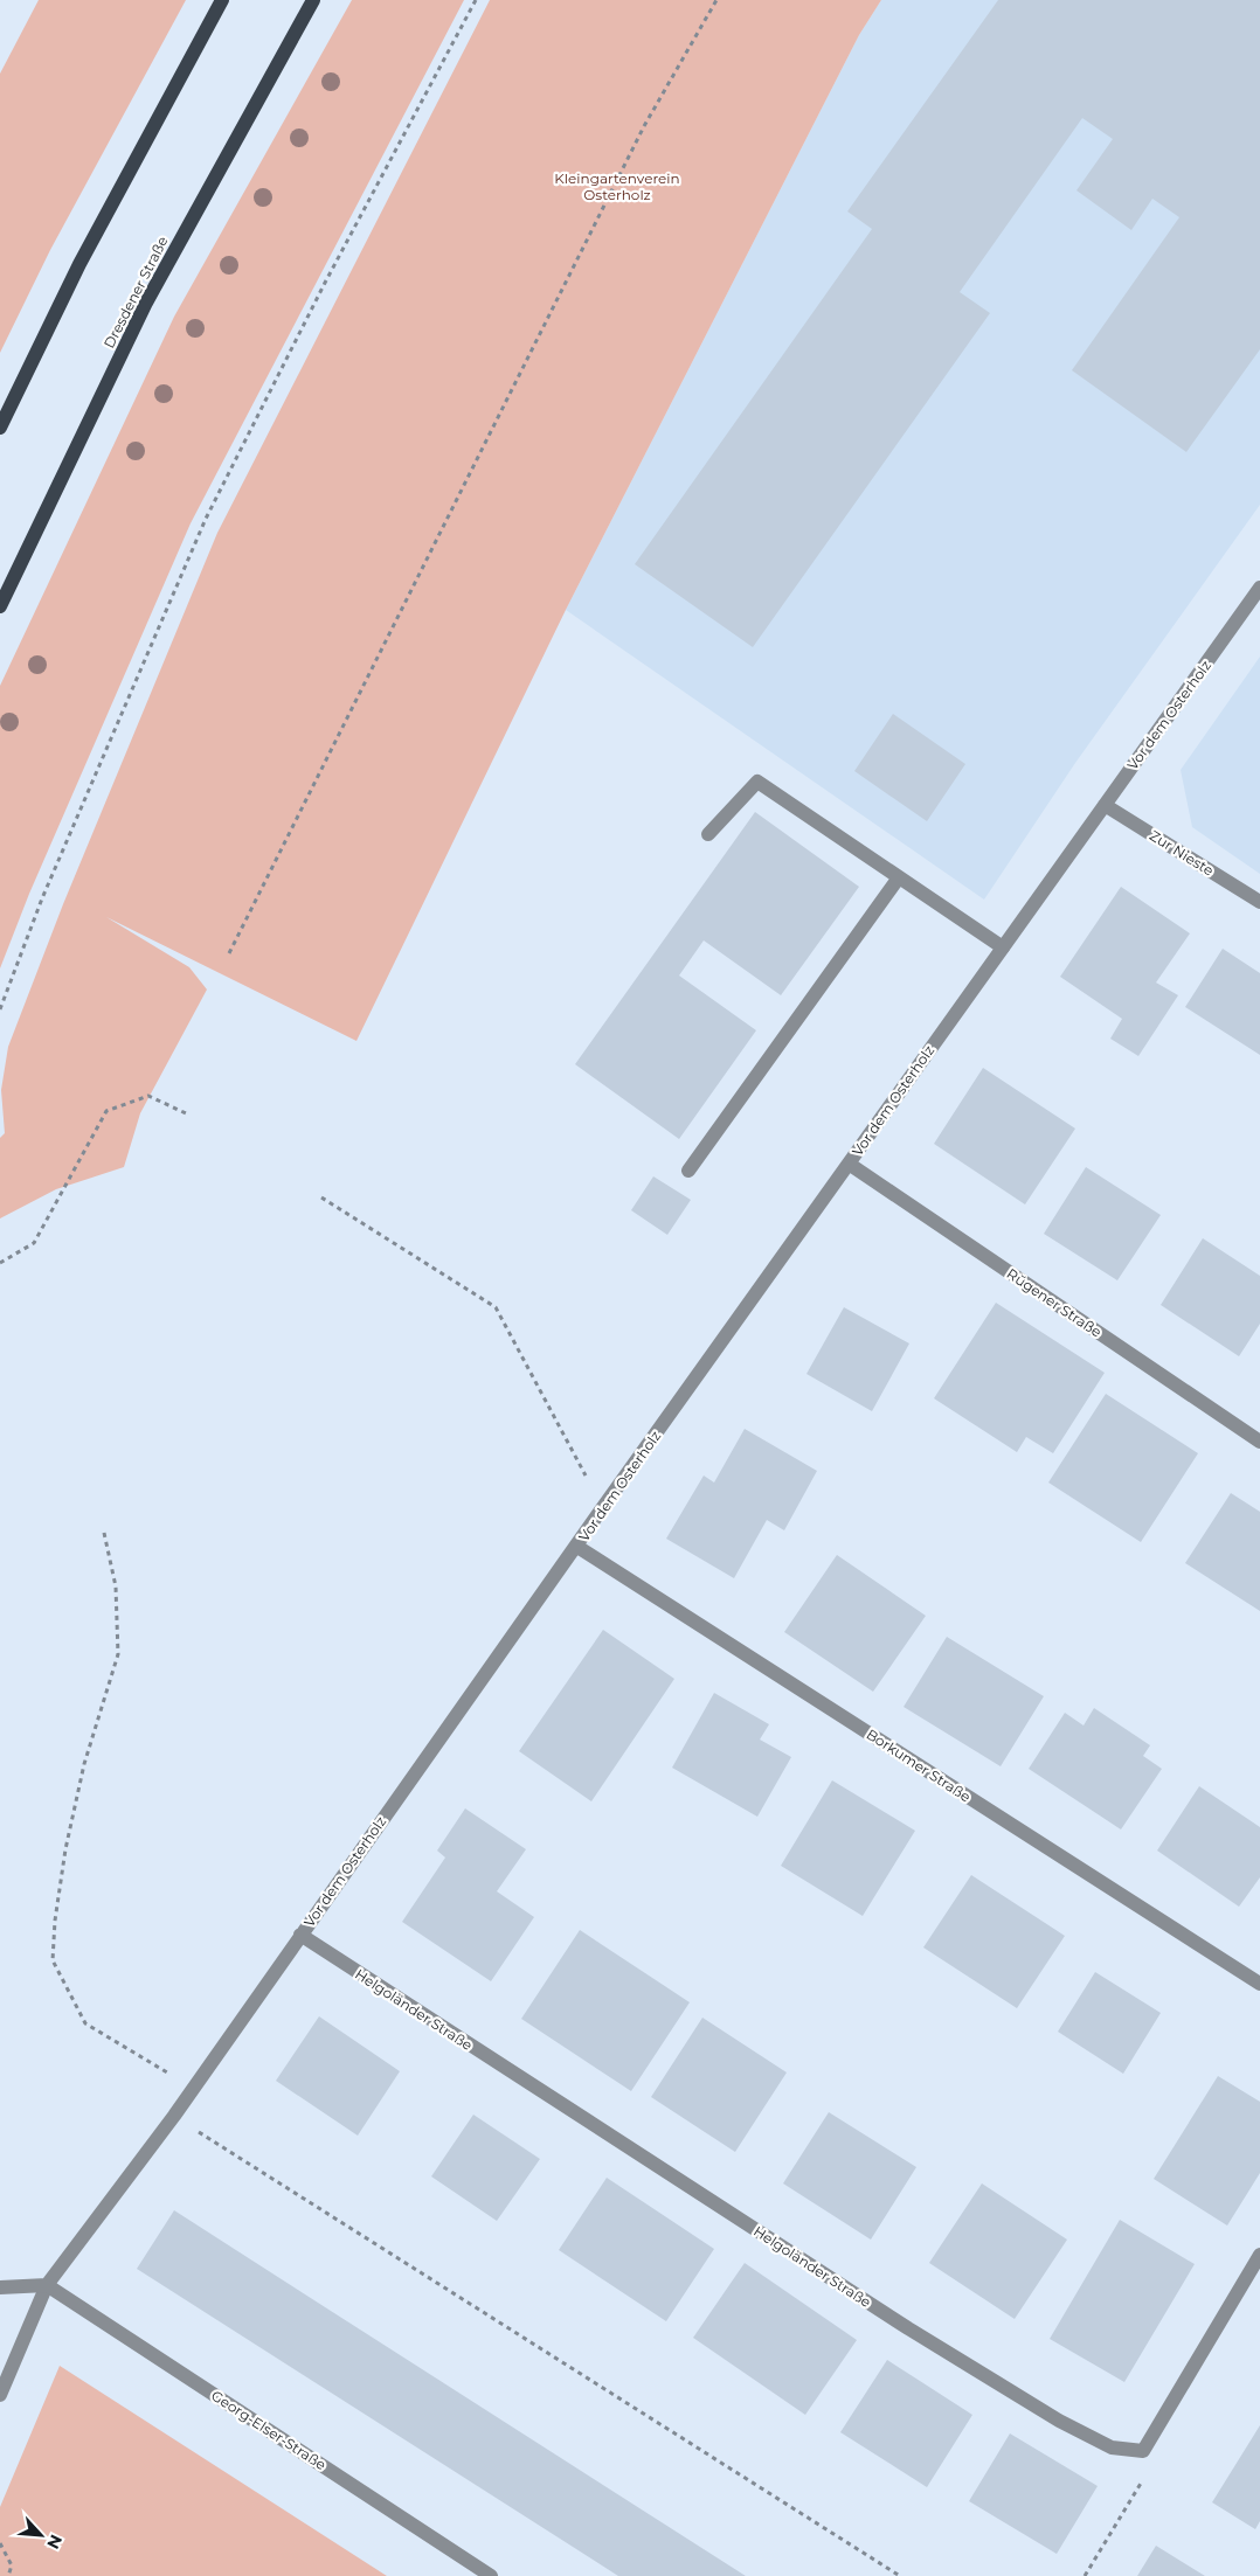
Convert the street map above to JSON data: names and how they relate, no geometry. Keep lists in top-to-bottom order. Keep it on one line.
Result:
{"streets":{"main road":["Dresdener Straße"],"street":["Vor dem Osterholz","Zur Nieste","Rügener Straße","Borkumer Straße","Helgoländer Straße","Georg-Elser-Straße"]},"crossings":[["Vor dem Osterholz","Zur Nieste"],["Vor dem Osterholz","Rügener Straße"],["Vor dem Osterholz","Borkumer Straße"],["Vor dem Osterholz","Helgoländer Straße"],["Vor dem Osterholz","Georg-Elser-Straße"]],"parks":["Kleingartenverein Osterholz"],"north":"bottom right"}
